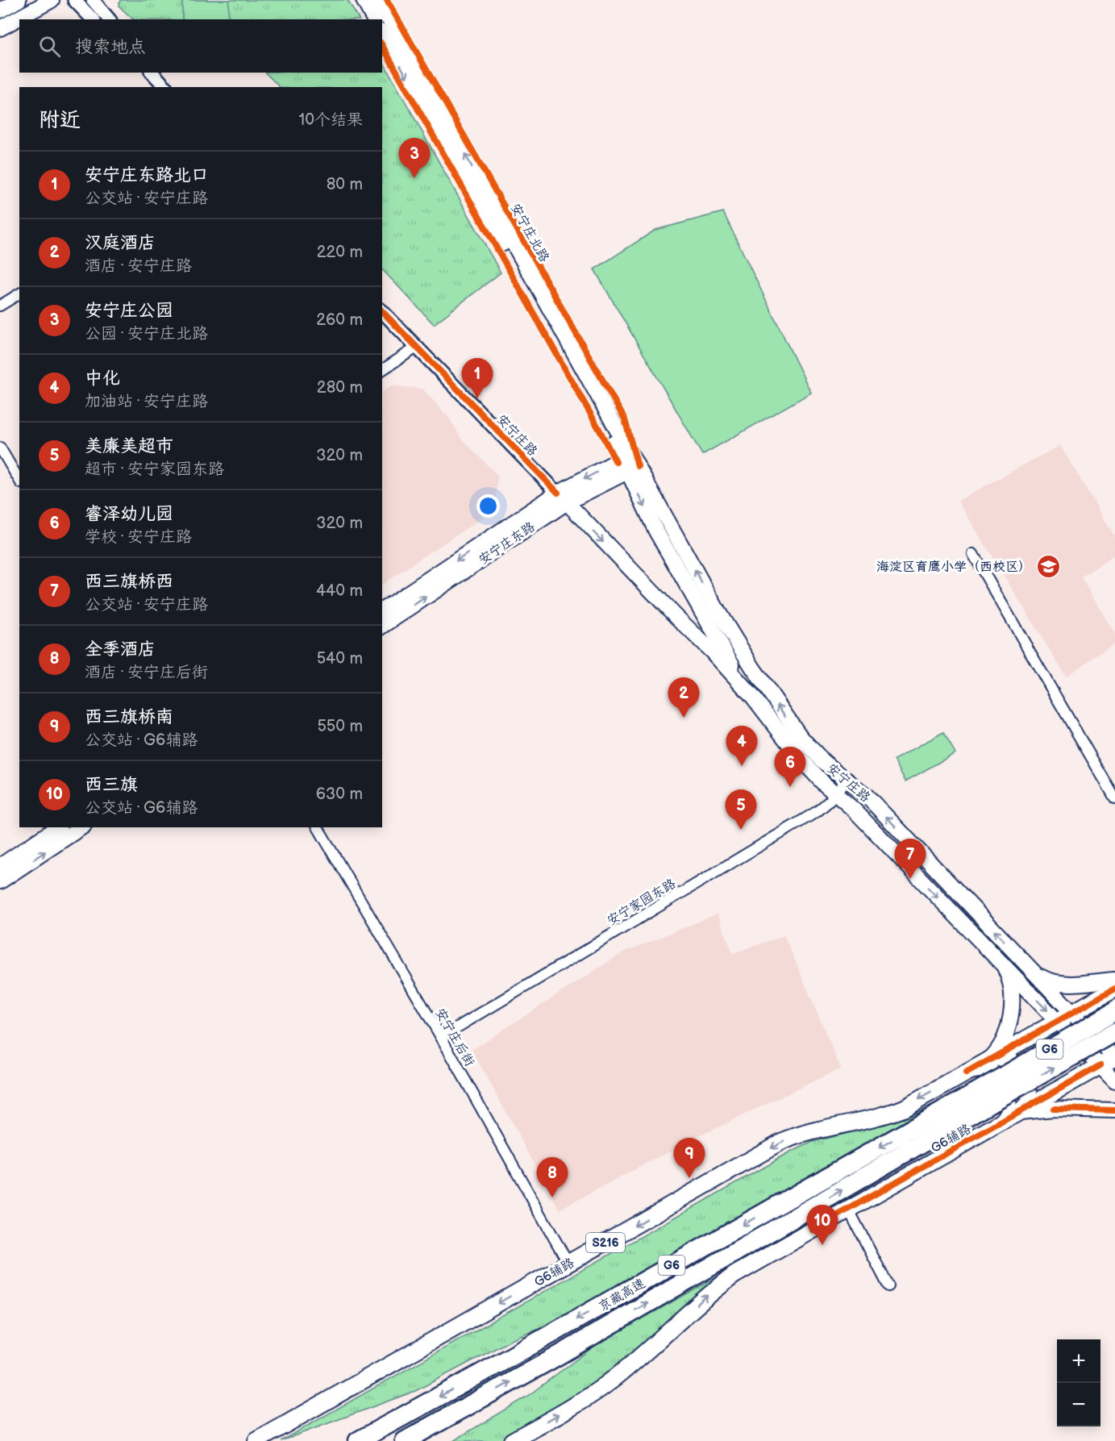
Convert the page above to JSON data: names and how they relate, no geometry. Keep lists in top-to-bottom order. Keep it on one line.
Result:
{"streets":{"highway":["G6","京藏高速"],"main road":["安宁庄北路","安宁庄路","安宁庄东路","G6辅路","S216"],"street":["安宁家园东路","安宁庄后街"]},"crossings":[["安宁庄北路","安宁庄路"],["安宁庄北路","安宁庄东路"],["安宁庄路","安宁庄东路"],["安宁庄路","安宁家园东路"],["安宁庄路","G6辅路"],["安宁家园东路","安宁庄后街"],["安宁庄后街","G6辅路"],["G6","京藏高速"]],"places":{"school or university":["海淀区育鹰小学（西校区）"]},"page":{"search":"搜索地点","heading":["附近","10个结果"],"pins":["3","1","2","4","6","5","7","9","8","10"],"list":[{"mark":"1","name":"安宁庄东路北口","note":"公交站 · 安宁庄路","value":"80 m"},{"mark":"2","name":"汉庭酒店","note":"酒店 · 安宁庄路","value":"220 m"},{"mark":"3","name":"安宁庄公园","note":"公园 · 安宁庄北路","value":"260 m"},{"mark":"4","name":"中化","note":"加油站 · 安宁庄路","value":"280 m"},{"mark":"5","name":"美廉美超市","note":"超市 · 安宁家园东路","value":"320 m"},{"mark":"6","name":"睿泽幼儿园","note":"学校 · 安宁庄路","value":"320 m"},{"mark":"7","name":"西三旗桥西","note":"公交站 · 安宁庄路","value":"440 m"},{"mark":"8","name":"全季酒店","note":"酒店 · 安宁庄后街","value":"540 m"},{"mark":"9","name":"西三旗桥南","note":"公交站 · G6辅路","value":"550 m"},{"mark":"10","name":"西三旗","note":"公交站 · G6辅路","value":"630 m"}],"map_buttons":["+","−"]}}
